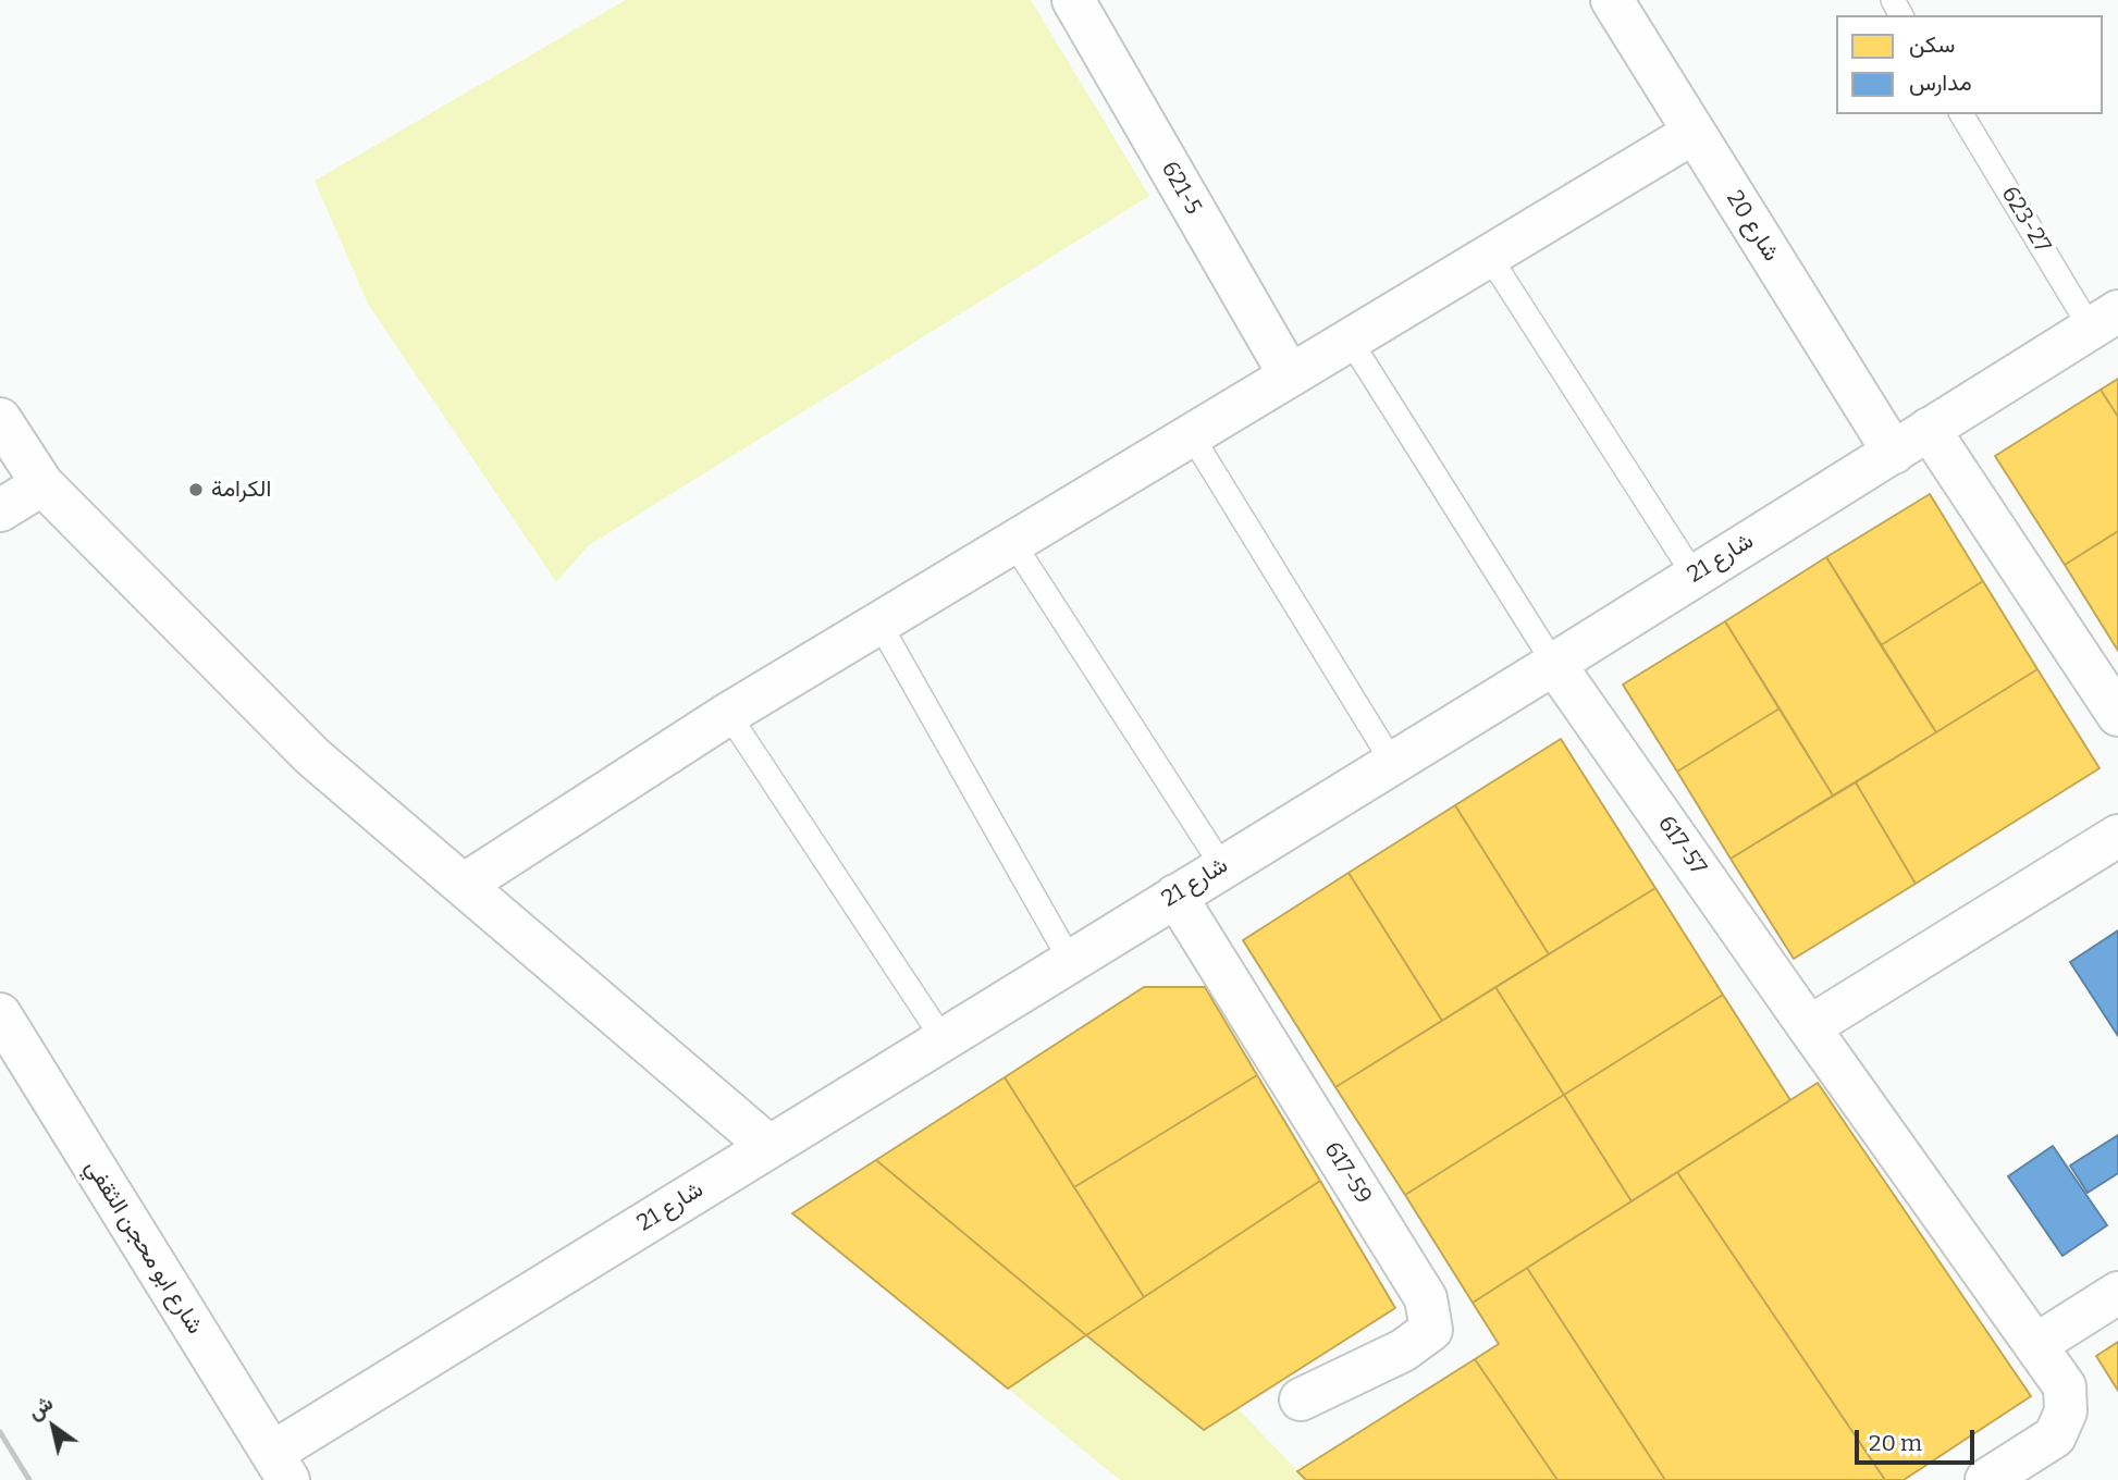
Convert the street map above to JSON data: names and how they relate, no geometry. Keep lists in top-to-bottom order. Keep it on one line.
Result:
{"streets":{"street":["621-5","شارع 20","شارع 21","617-57","617-59","شارع ابو محجن الثقفي"],"lane":["623-27"]},"crossings":[["623-27","شارع 21"],["شارع 20","شارع 21"],["شارع 21","617-57"],["شارع 21","617-59"],["شارع 21","شارع ابو محجن الثقفي"]],"places":["الكرامة"],"legend":["سكن","مدارس"],"scale_bar":"20 m","north":"top left"}
